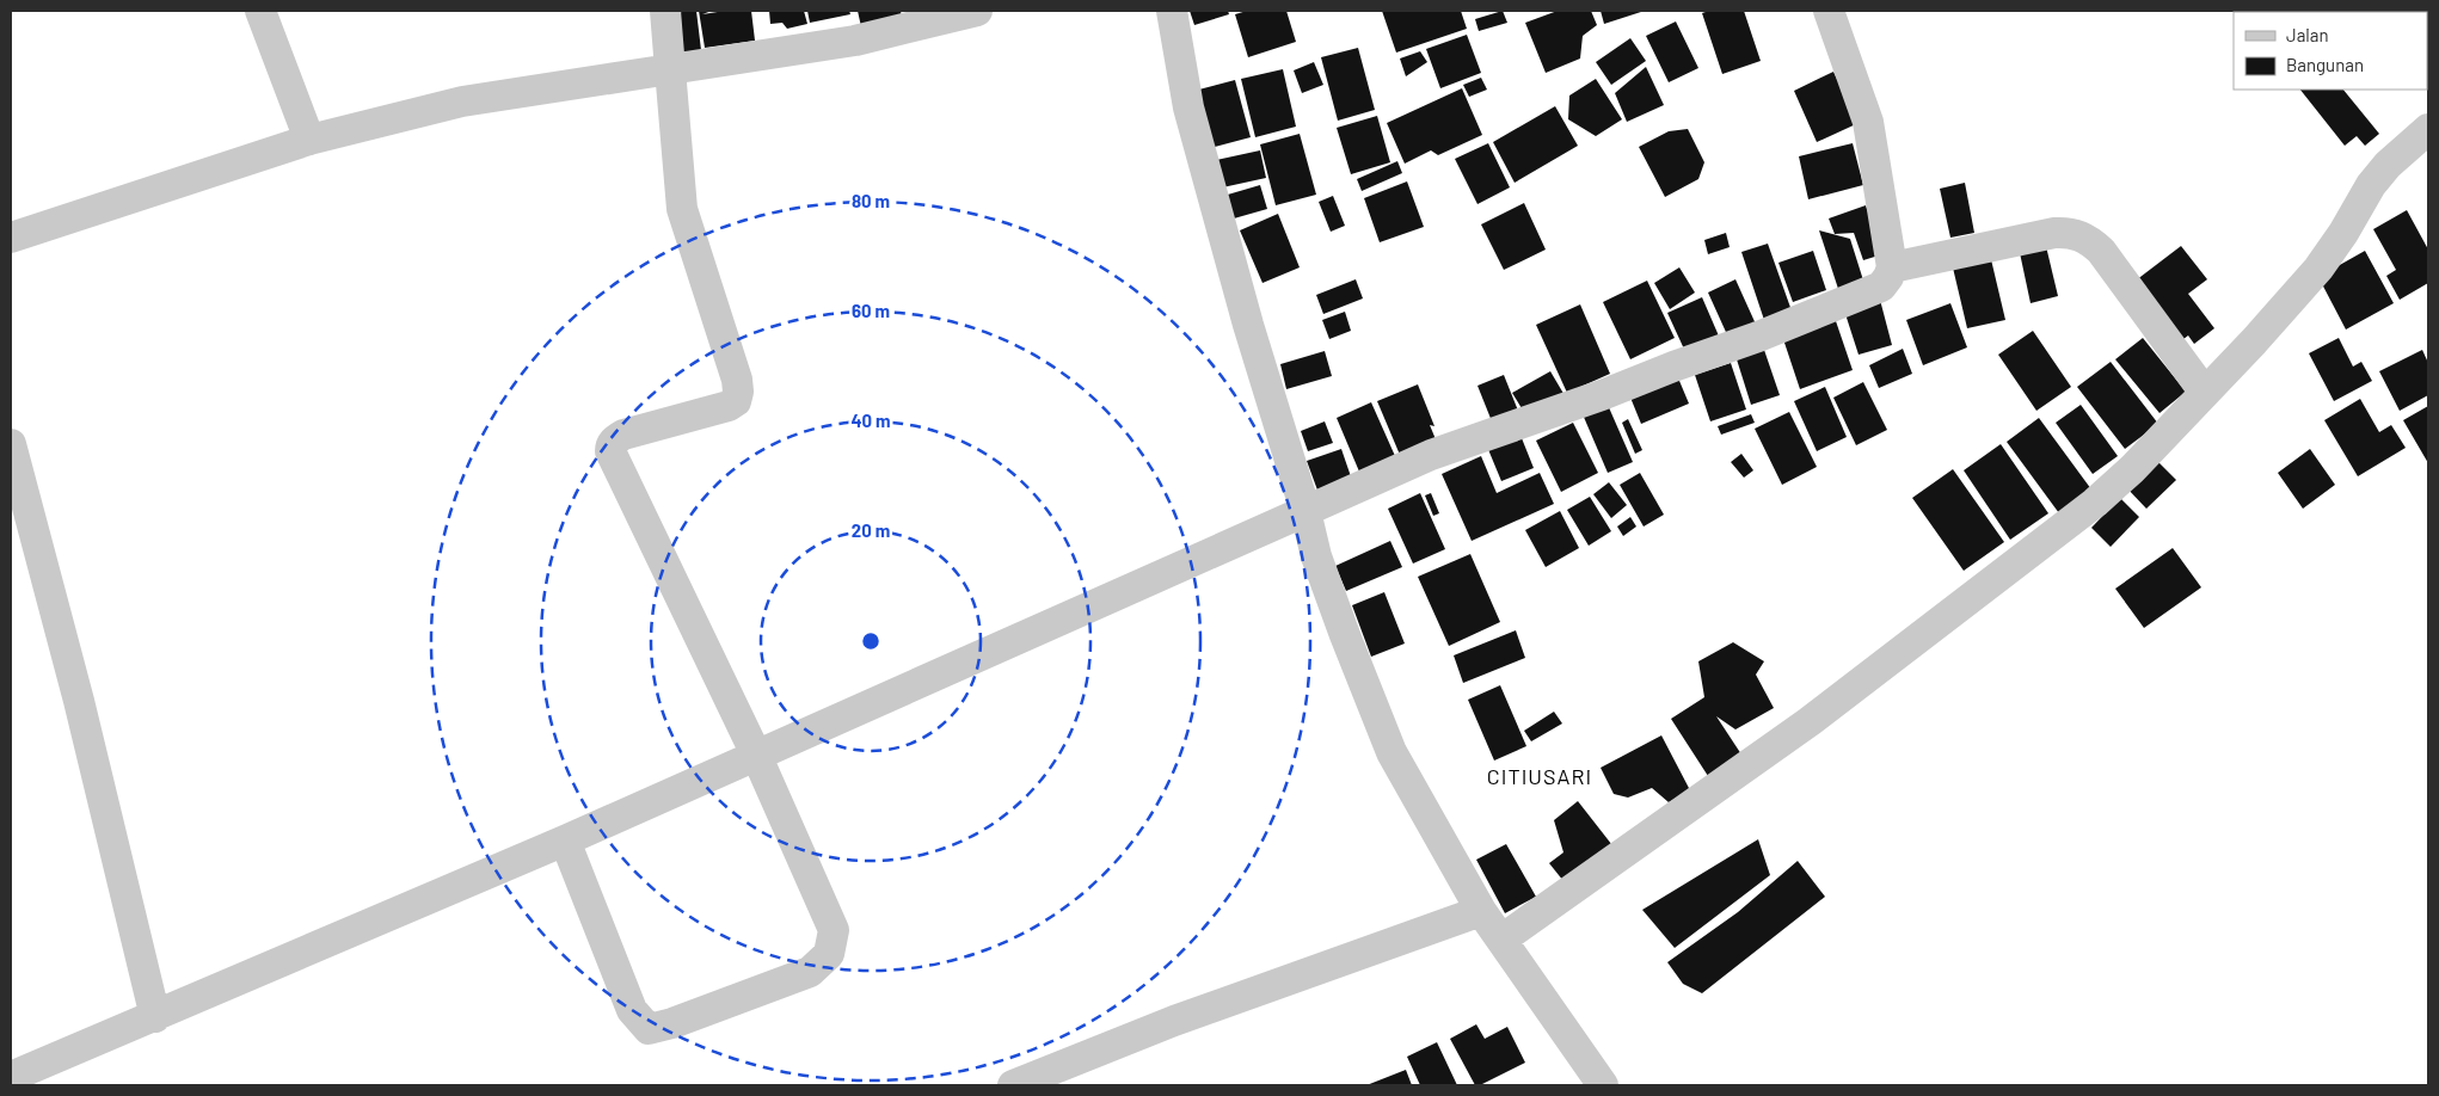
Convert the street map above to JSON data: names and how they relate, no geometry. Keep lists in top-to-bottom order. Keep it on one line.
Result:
{"districts":["CITIUSARI"],"legend":["Jalan","Bangunan"],"rings":["80 m","60 m","40 m","20 m"]}
